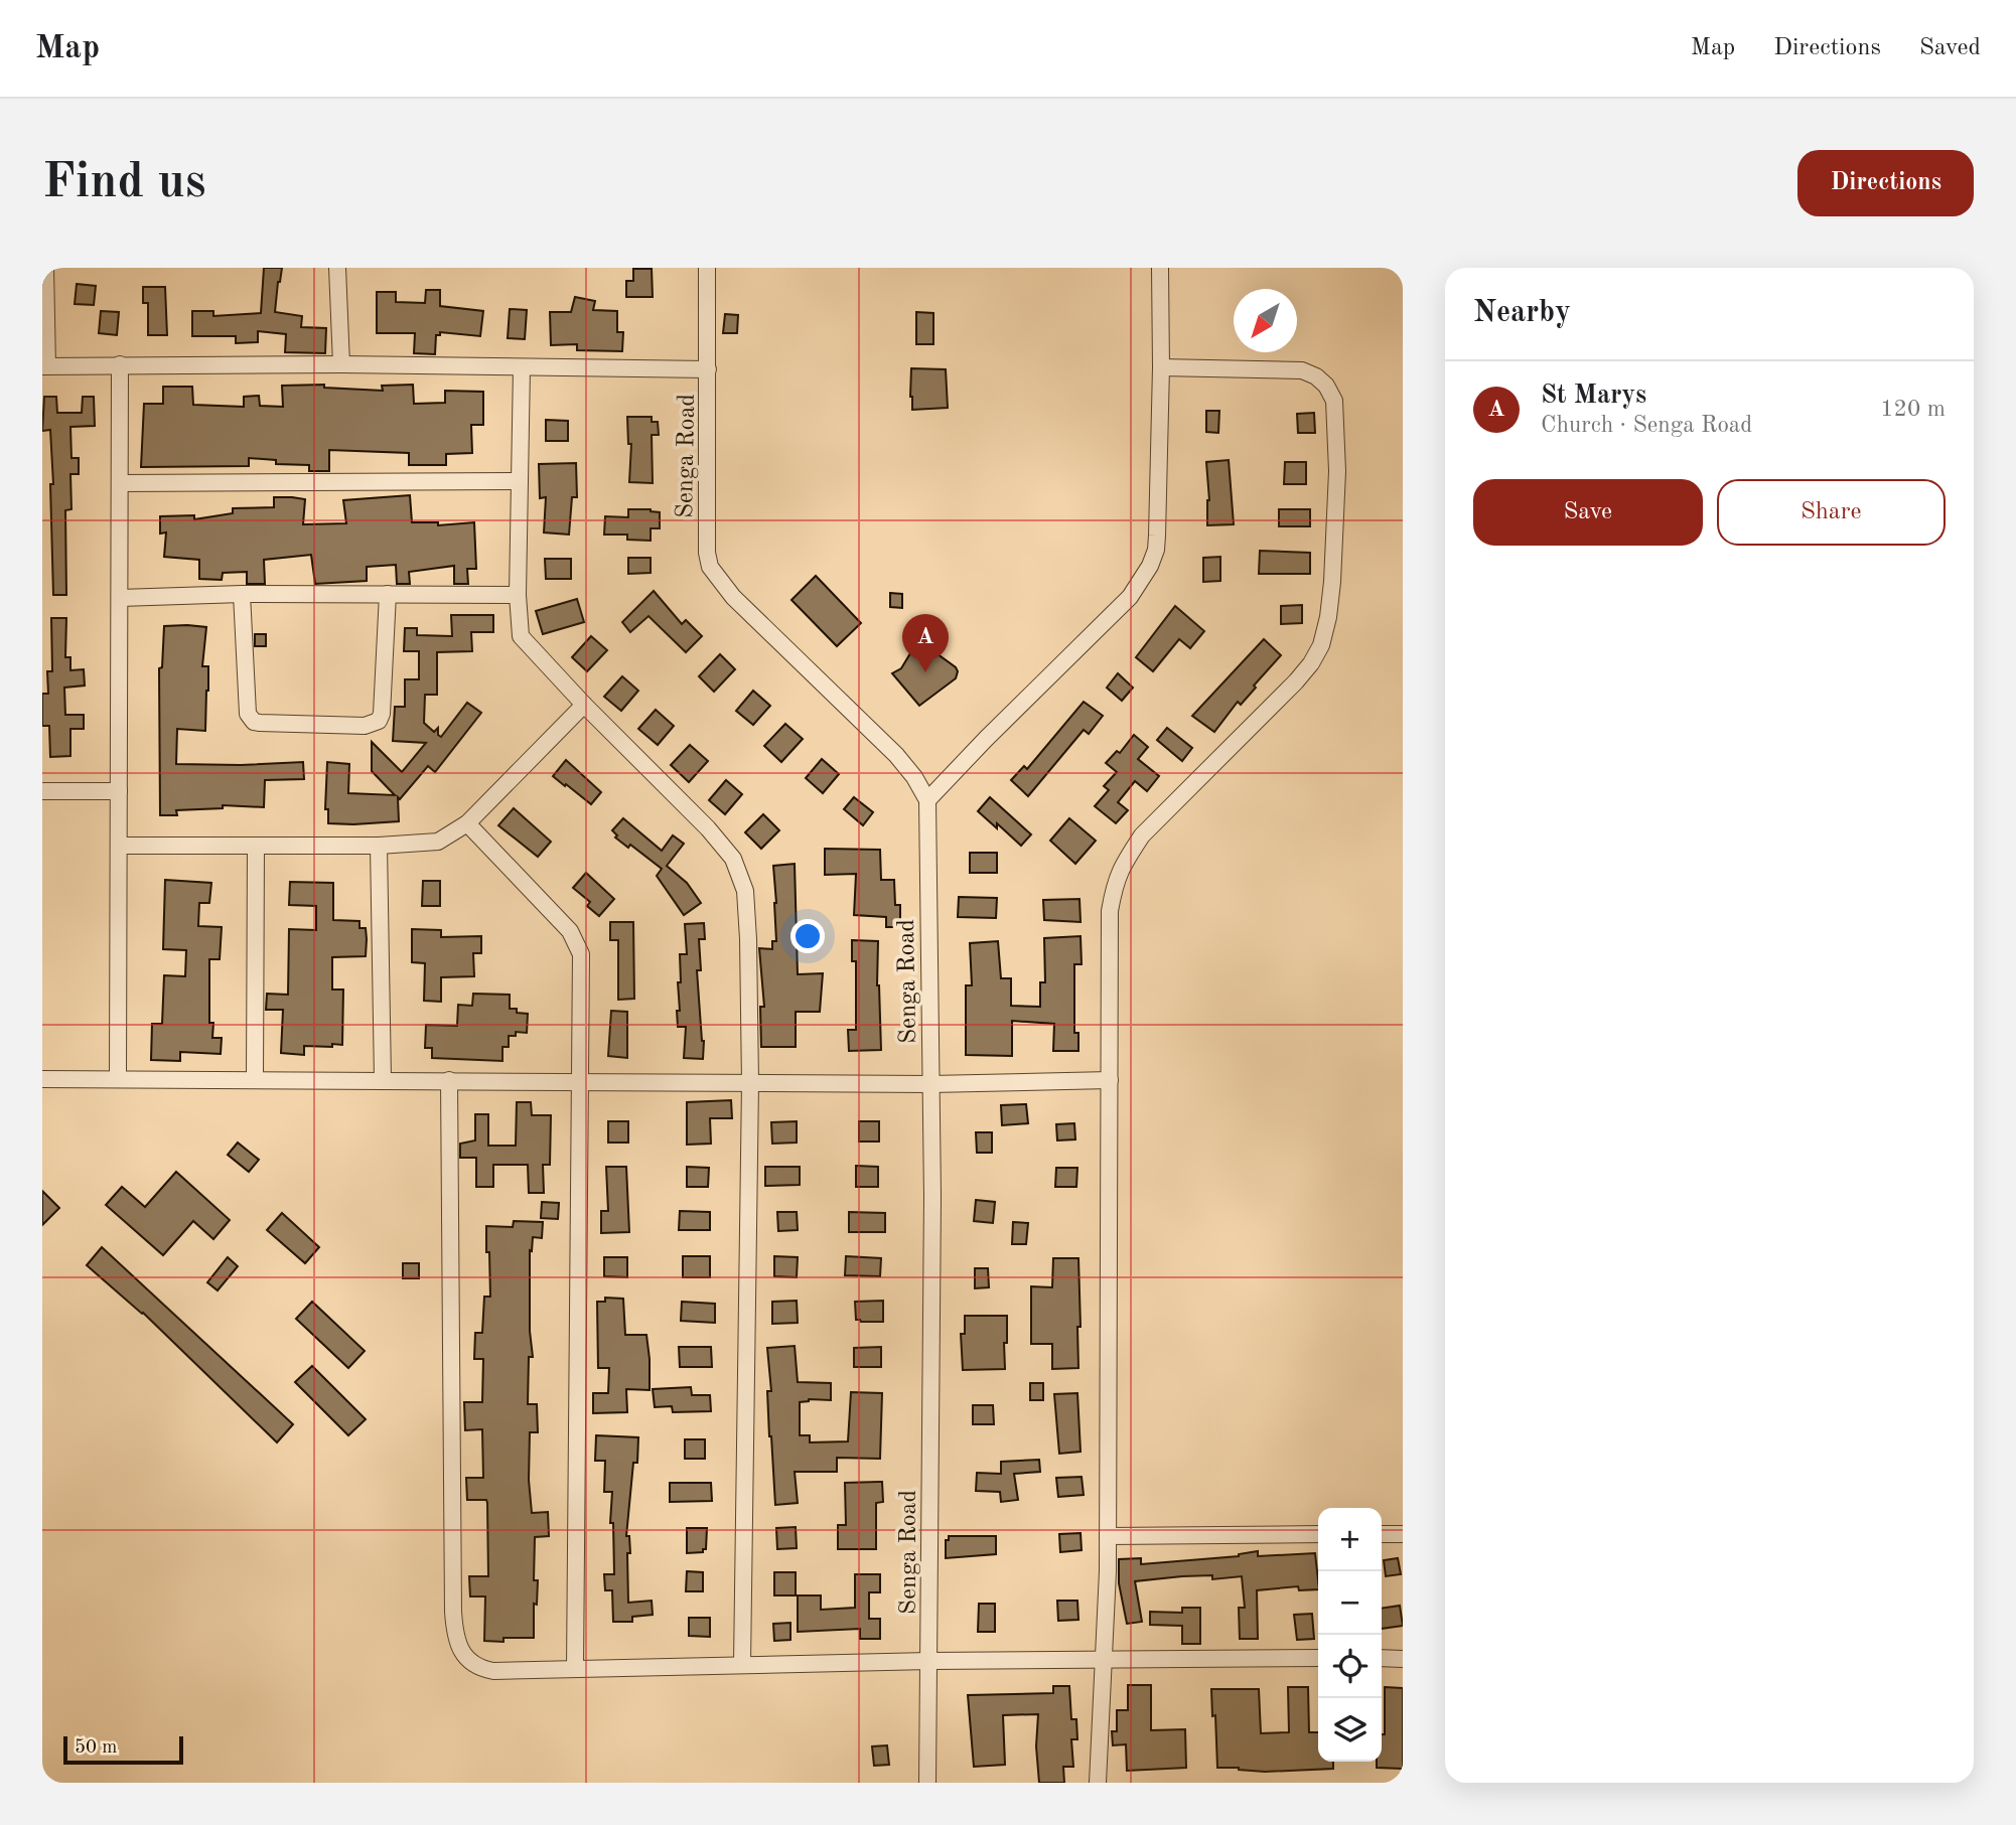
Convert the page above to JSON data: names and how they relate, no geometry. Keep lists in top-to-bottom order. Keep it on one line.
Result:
{"streets":{"street":["Senga Road"]},"scale_bar":"50 m","north":"bottom left","page":{"header":"Map","nav":["Map","Directions","Saved"],"buttons":["Directions",["Save","Share"]],"title":"Find us","heading":"Nearby","list":[{"mark":"A","name":"St Marys","note":"Church · Senga Road","value":"120 m"}],"pins":"A","map_buttons":["+","−"],"scale":"50 m"}}
